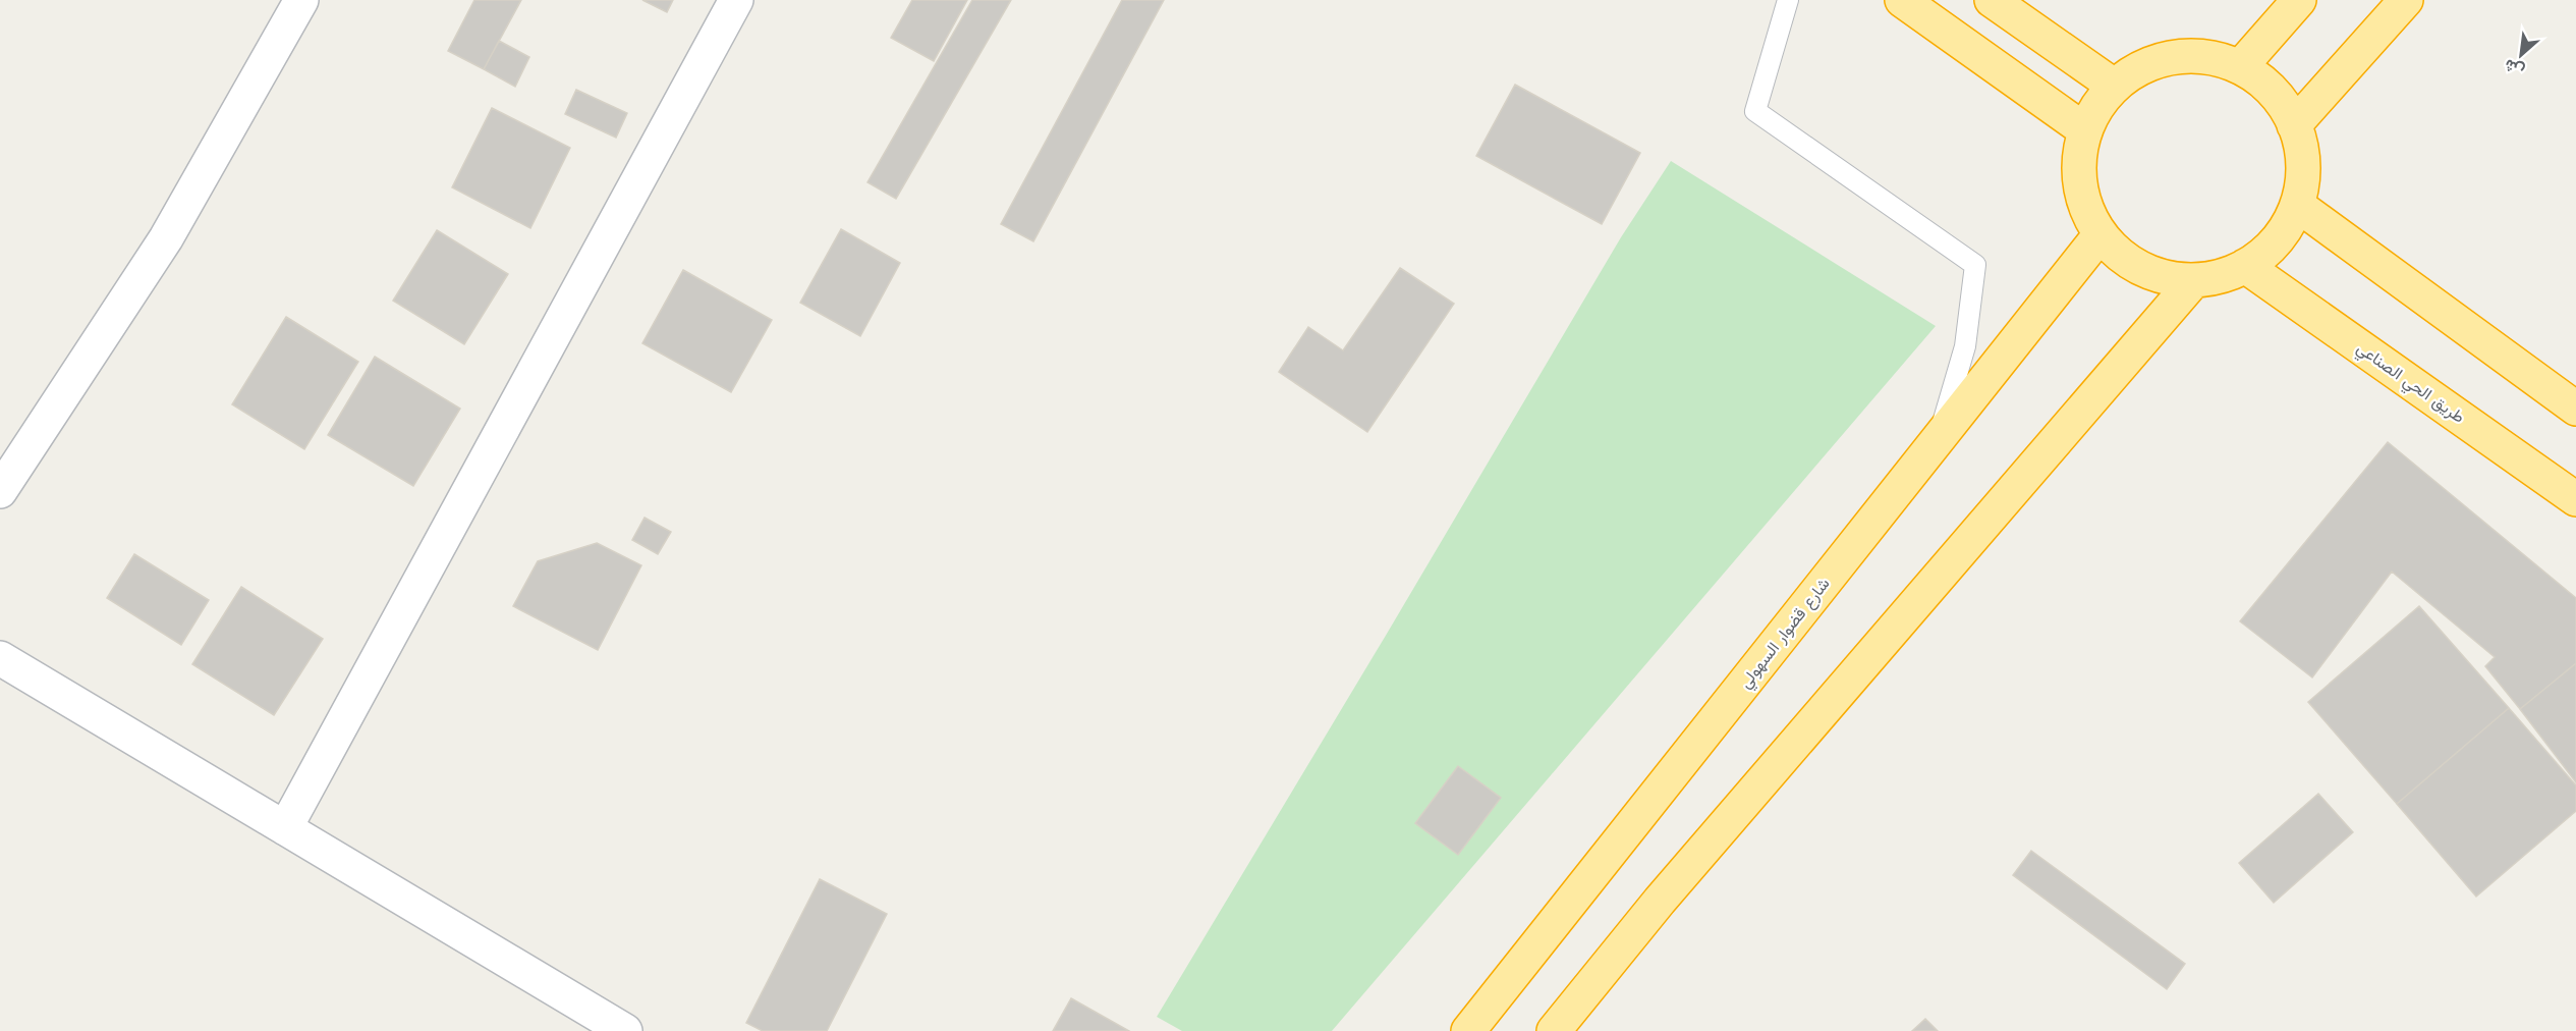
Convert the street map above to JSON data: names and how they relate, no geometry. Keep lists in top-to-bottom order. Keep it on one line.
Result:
{"streets":{"highway":["طريق الحي الصناعي","شارع قضوار السهولي"]},"north":"bottom left"}
